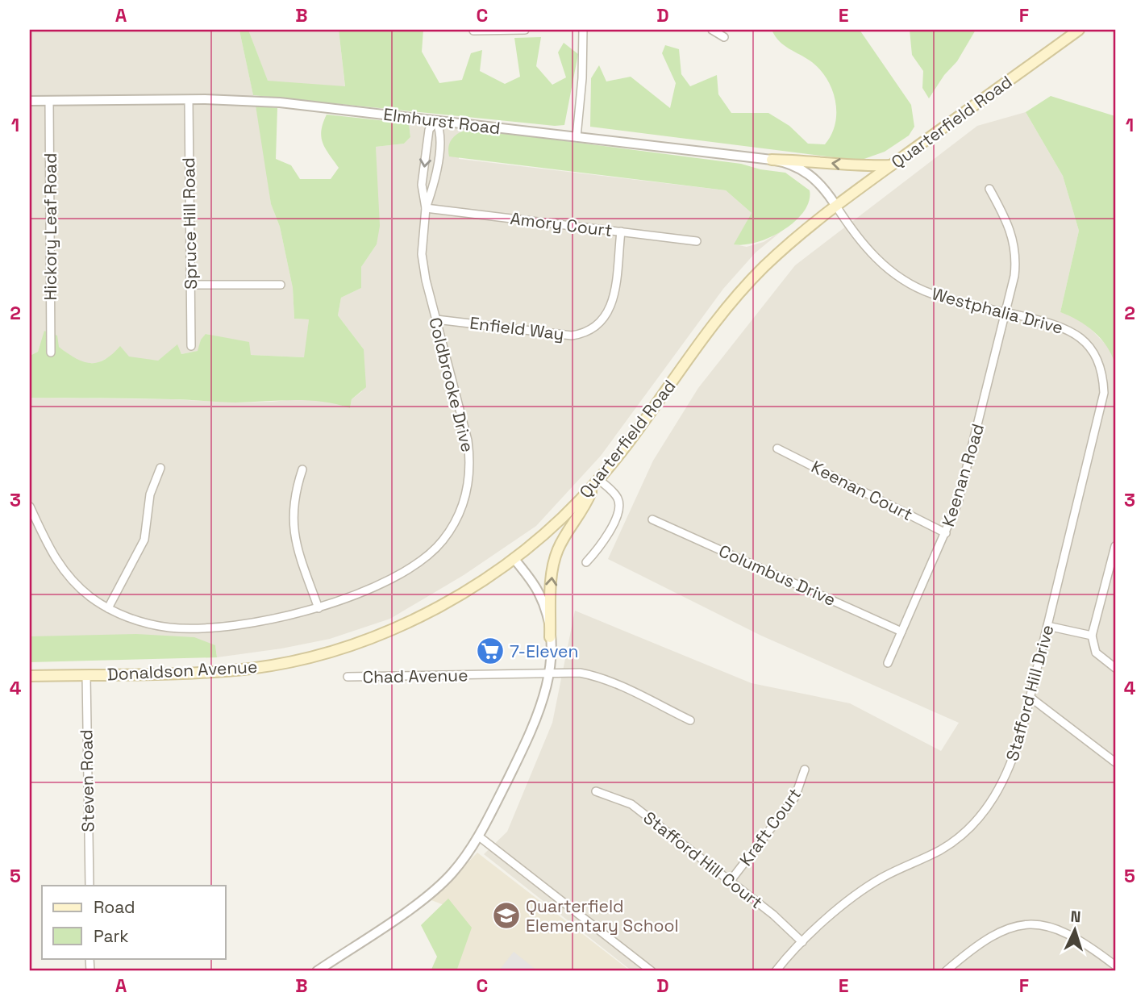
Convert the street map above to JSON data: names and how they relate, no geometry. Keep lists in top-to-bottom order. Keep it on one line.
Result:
{"streets":{"main road":["Quarterfield Road","Donaldson Avenue"],"street":["Elmhurst Road","Spruce Hill Road","Amory Court","Hickory Leaf Road","Westphalia Drive","Enfield Way","Coldbrooke Drive","Keenan Road","Keenan Court","Columbus Drive","Chad Avenue","Stafford Hill Drive","Steven Road","Kraft Court","Stafford Hill Court"]},"crossings":[["Elmhurst Road","Quarterfield Road"],["Elmhurst Road","Spruce Hill Road"],["Elmhurst Road","Hickory Leaf Road"],["Elmhurst Road","Westphalia Drive"],["Elmhurst Road","Coldbrooke Drive"],["Quarterfield Road","Westphalia Drive"],["Quarterfield Road","Donaldson Avenue"],["Amory Court","Enfield Way"],["Amory Court","Coldbrooke Drive"],["Westphalia Drive","Keenan Road"],["Westphalia Drive","Stafford Hill Drive"],["Enfield Way","Coldbrooke Drive"],["Keenan Road","Keenan Court"],["Keenan Road","Columbus Drive"],["Donaldson Avenue","Steven Road"],["Stafford Hill Drive","Stafford Hill Court"],["Kraft Court","Stafford Hill Court"]],"places":{"supermarket":["7-Eleven"],"school or university":["Quarterfield Elementary School"]},"legend":["Road","Park"],"north":"top","grid":{"columns":["A","B","C","D","E","F"],"rows":["1","2","3","4","5"]}}
